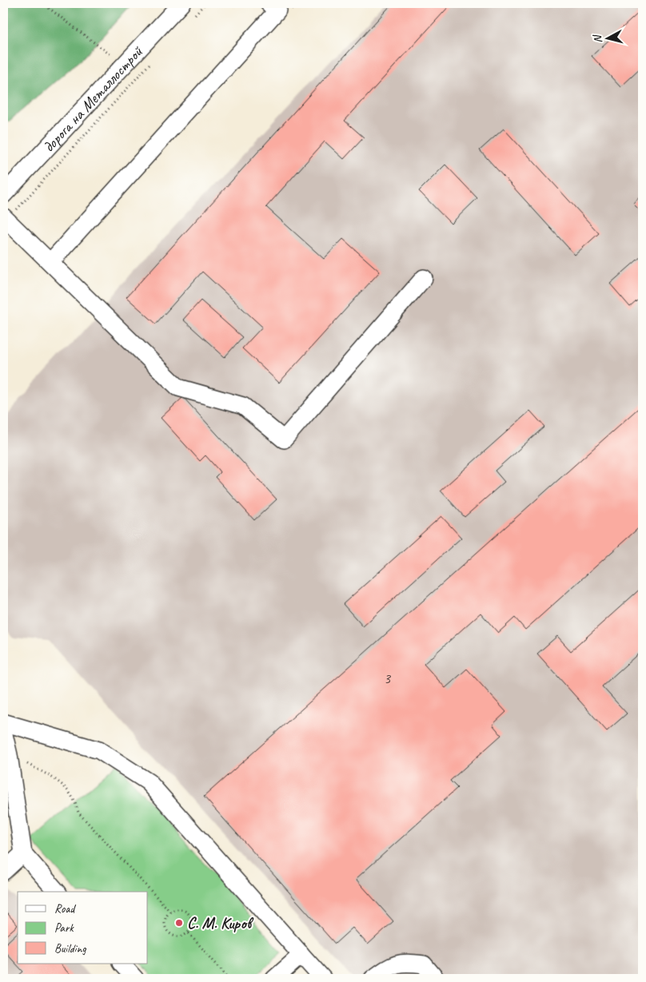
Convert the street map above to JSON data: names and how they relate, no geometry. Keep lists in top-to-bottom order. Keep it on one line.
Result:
{"streets":{"street":["дорога на Металлострой"]},"places":["С. М. Киров"],"house_numbers":["3"],"legend":["Road","Park","Building"],"north":"left"}
